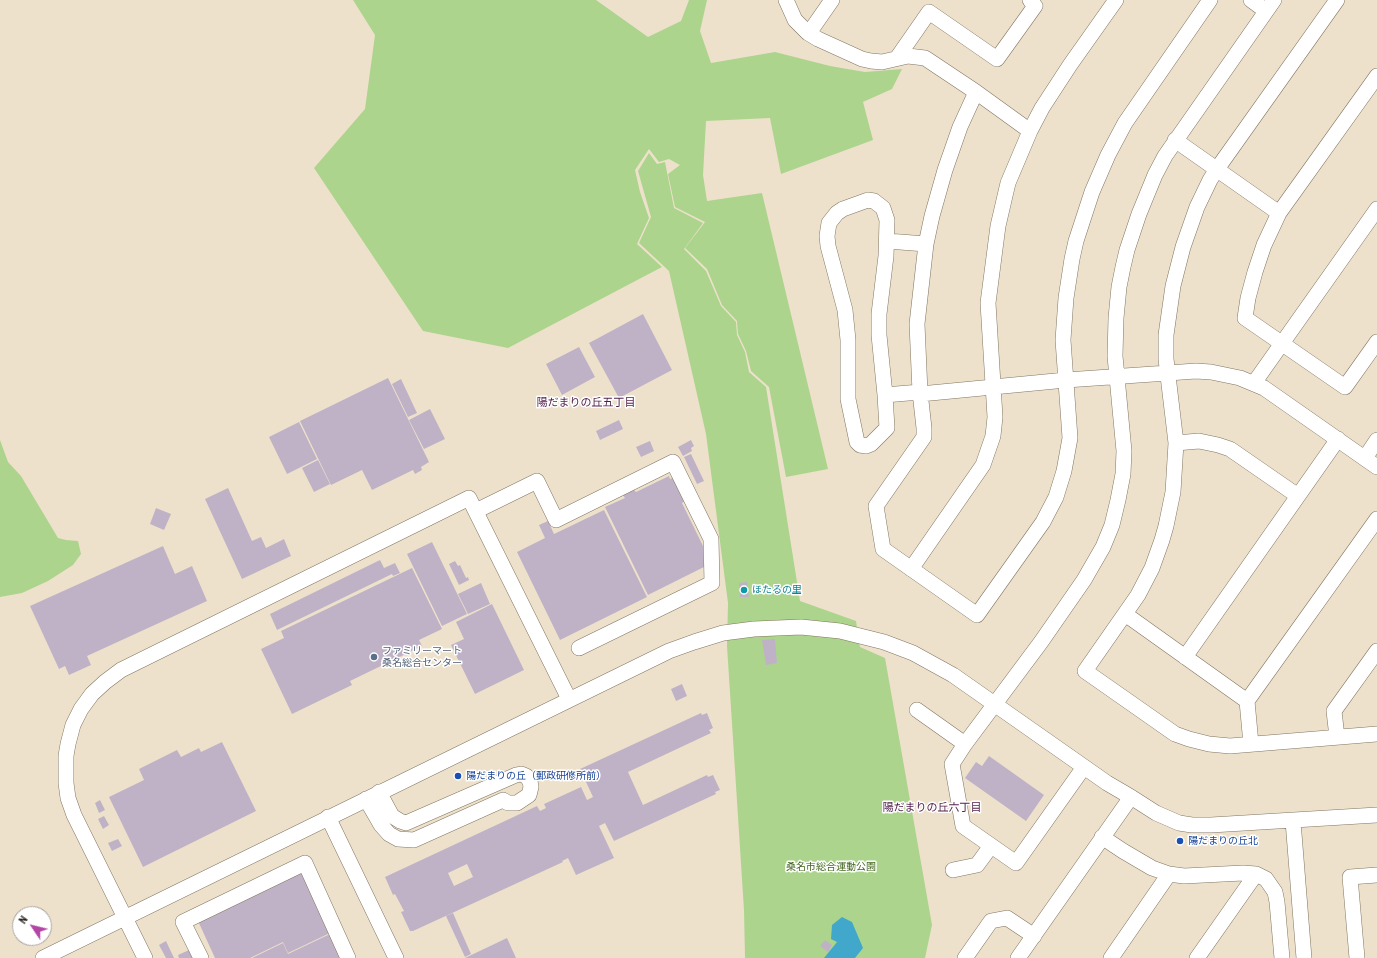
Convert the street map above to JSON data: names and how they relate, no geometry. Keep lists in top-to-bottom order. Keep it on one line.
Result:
{"districts":["陽だまりの丘五丁目","陽だまりの丘六丁目"],"parks":["桑名市総合運動公園"],"places":["ほたるの里","ファミリーマート 桑名総合センター","陽だまりの丘（郵政研修所前）","陽だまりの丘北"],"north":"top left"}
